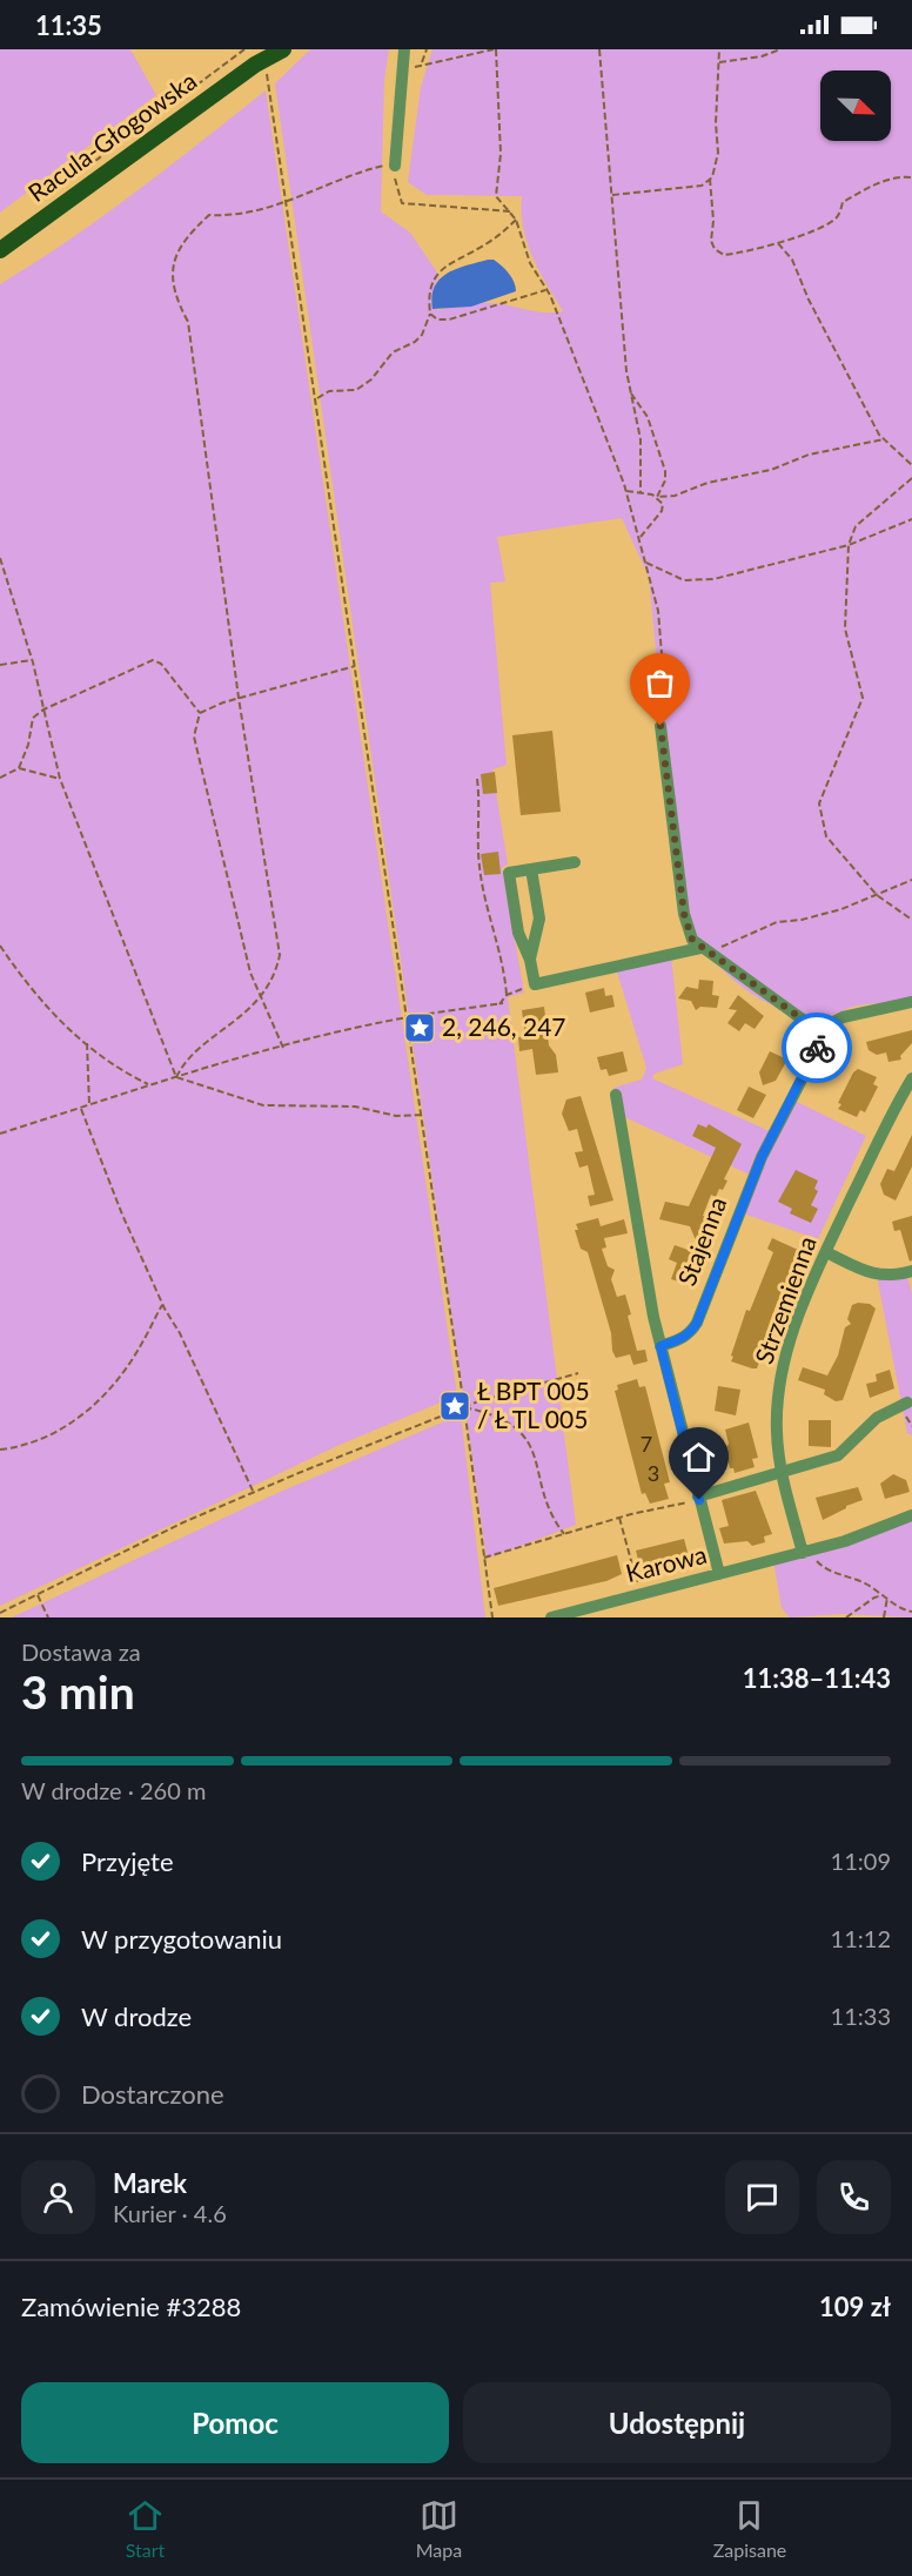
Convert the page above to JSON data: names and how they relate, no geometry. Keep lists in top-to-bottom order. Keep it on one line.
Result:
{"streets":{"main road":["Racula-Głogowska"],"street":["Stajenna","Strzemienna","Karowa"]},"crossings":[["Stajenna","Karowa"],["Strzemienna","Karowa"]],"places":{"place":["2, 246, 247","Ł BPT 005 / Ł TL 005"]},"house_numbers":["7","3"],"north":"bottom right","page":{"status":"11:35","heading":["3 min","Dostawa za","11:38–11:43"],"panel":["Marek","Kurier · 4.6","Zamówienie #3288","109 zł"],"bar":"W drodze · 260 m","list":[["Przyjęte","11:09"],["W przygotowaniu","11:12"],["W drodze","11:33"],"Dostarczone"],"buttons":["Pomoc","Udostępnij"],"tabs":["Start","Mapa","Zapisane"]}}
